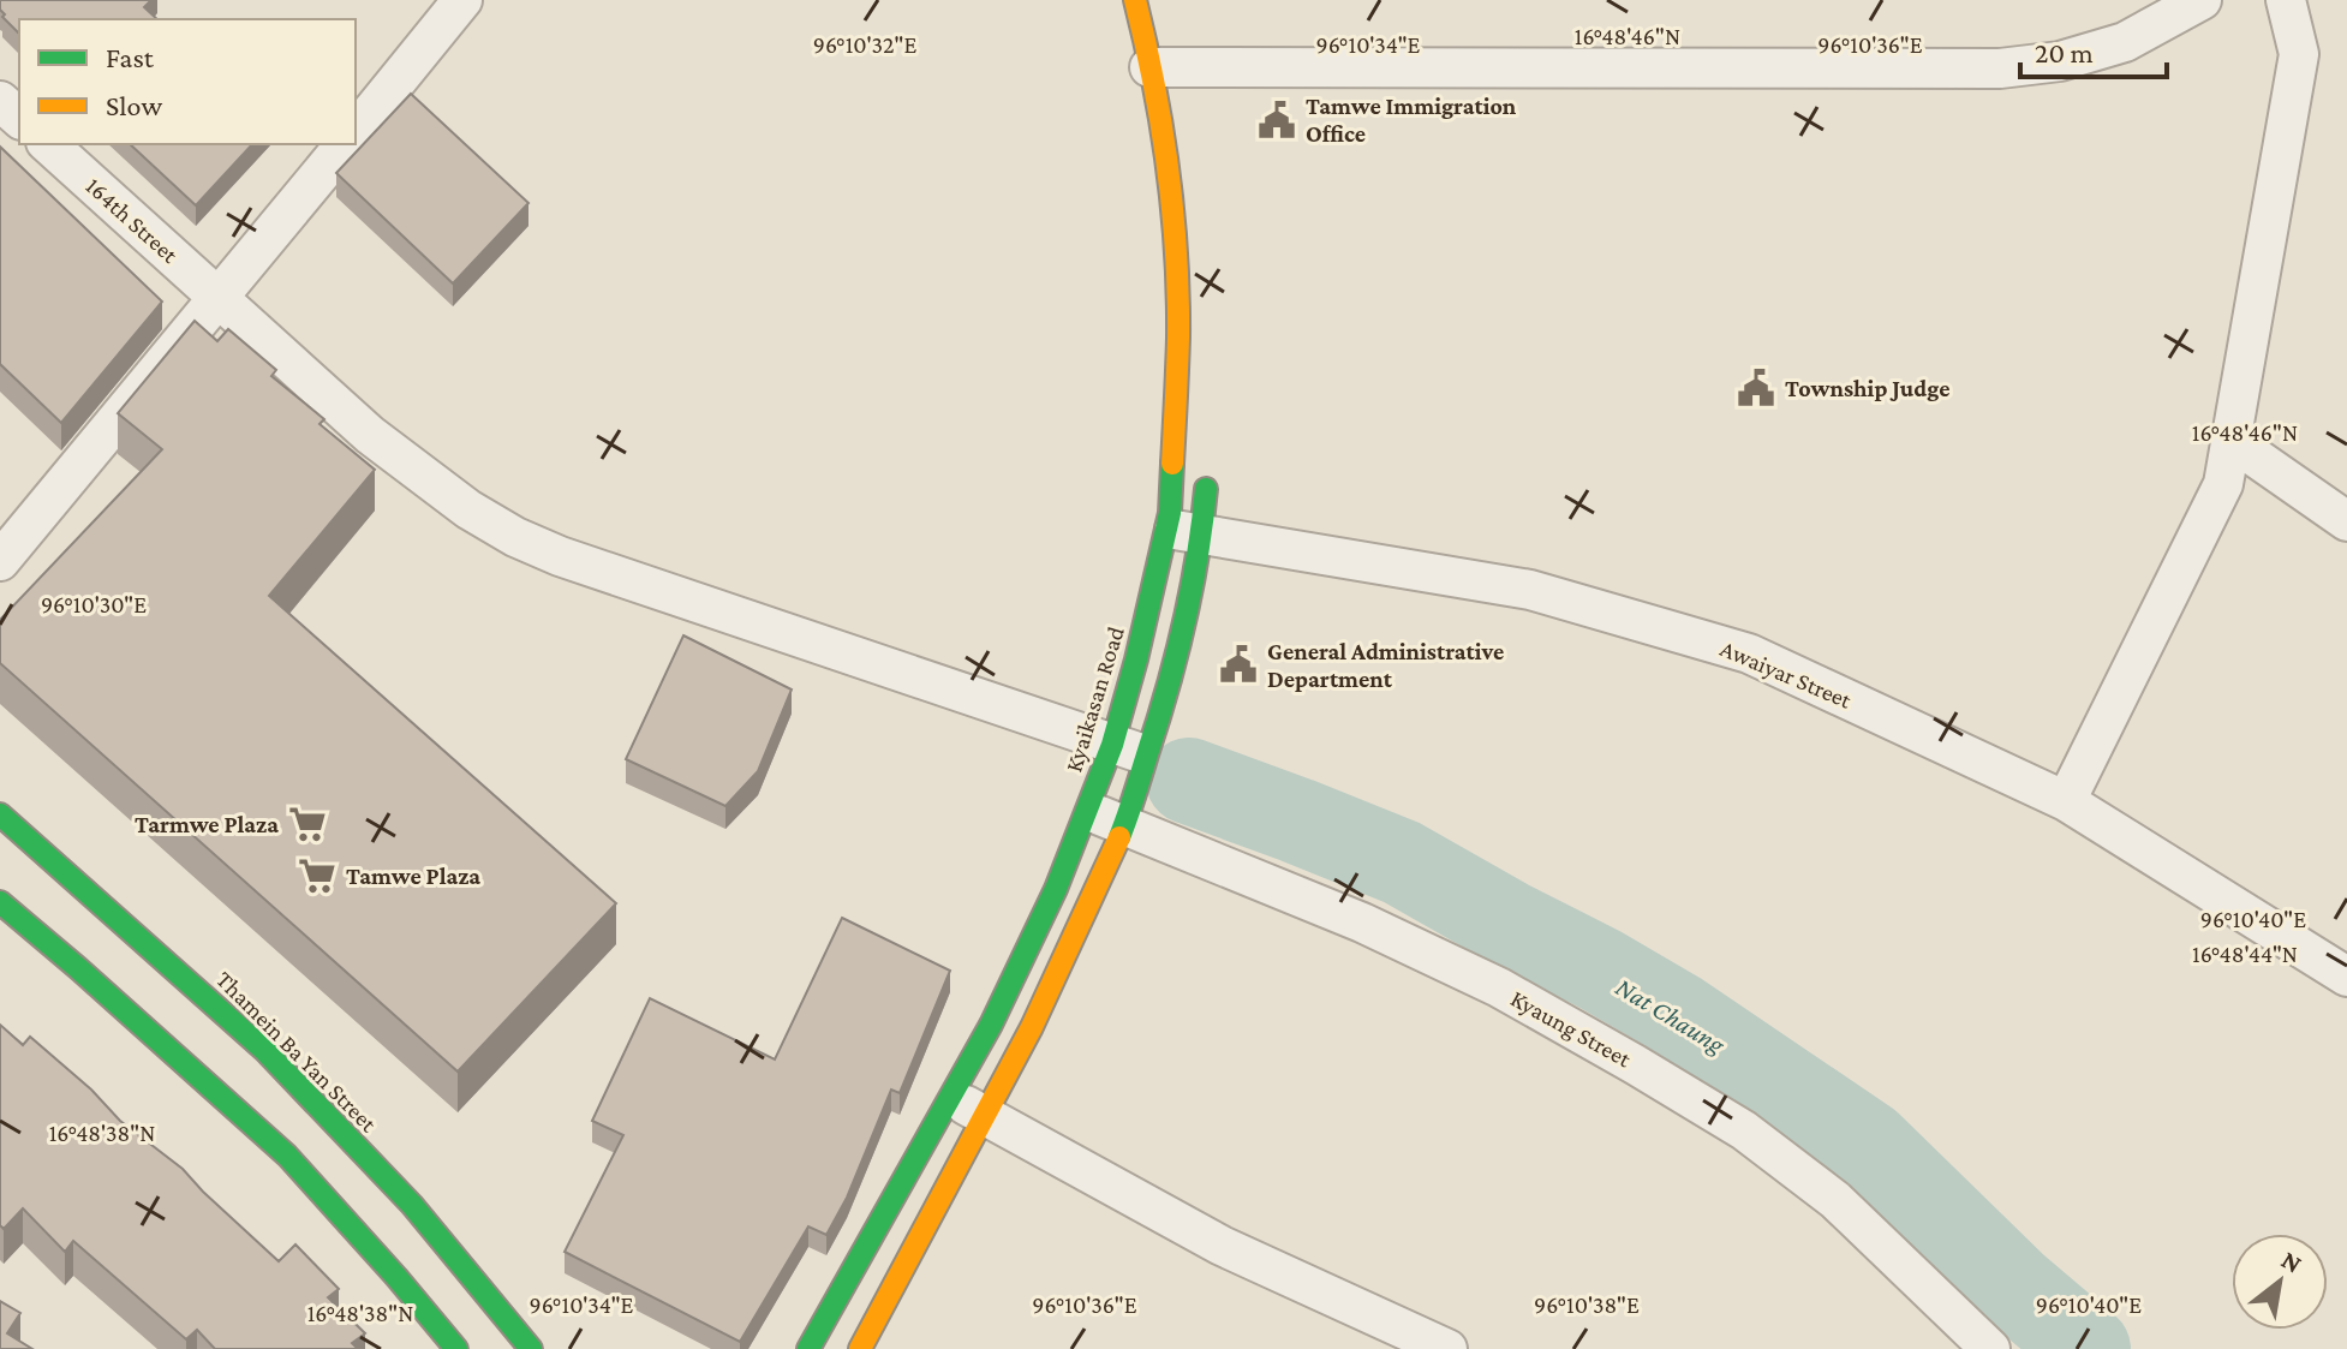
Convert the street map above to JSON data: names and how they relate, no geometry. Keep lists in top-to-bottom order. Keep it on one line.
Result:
{"streets":{"main road":["Kyaikasan Road","Thamein Ba Yan Street"],"street":["164th Street","Awaiyar Street","Kyaung Street"]},"crossings":[["164th Street","Kyaikasan Road"],["Awaiyar Street","Kyaikasan Road"],["Kyaikasan Road","Kyaung Street"]],"water":["Nat Chaung"],"places":{"public building":["Tamwe Immigration Office","Township Judge","General Administrative Department"],"supermarket":["Tarmwe Plaza","Tamwe Plaza"]},"legend":["Fast","Slow"],"scale_bar":"20 m","north":"top right","coordinates":["16°48'46\"N","96°10'32\"E","96°10'34\"E","96°10'36\"E","96°10'30\"E","96°10'40\"E","16°48'44\"N","16°48'38\"N","96°10'38\"E"]}
